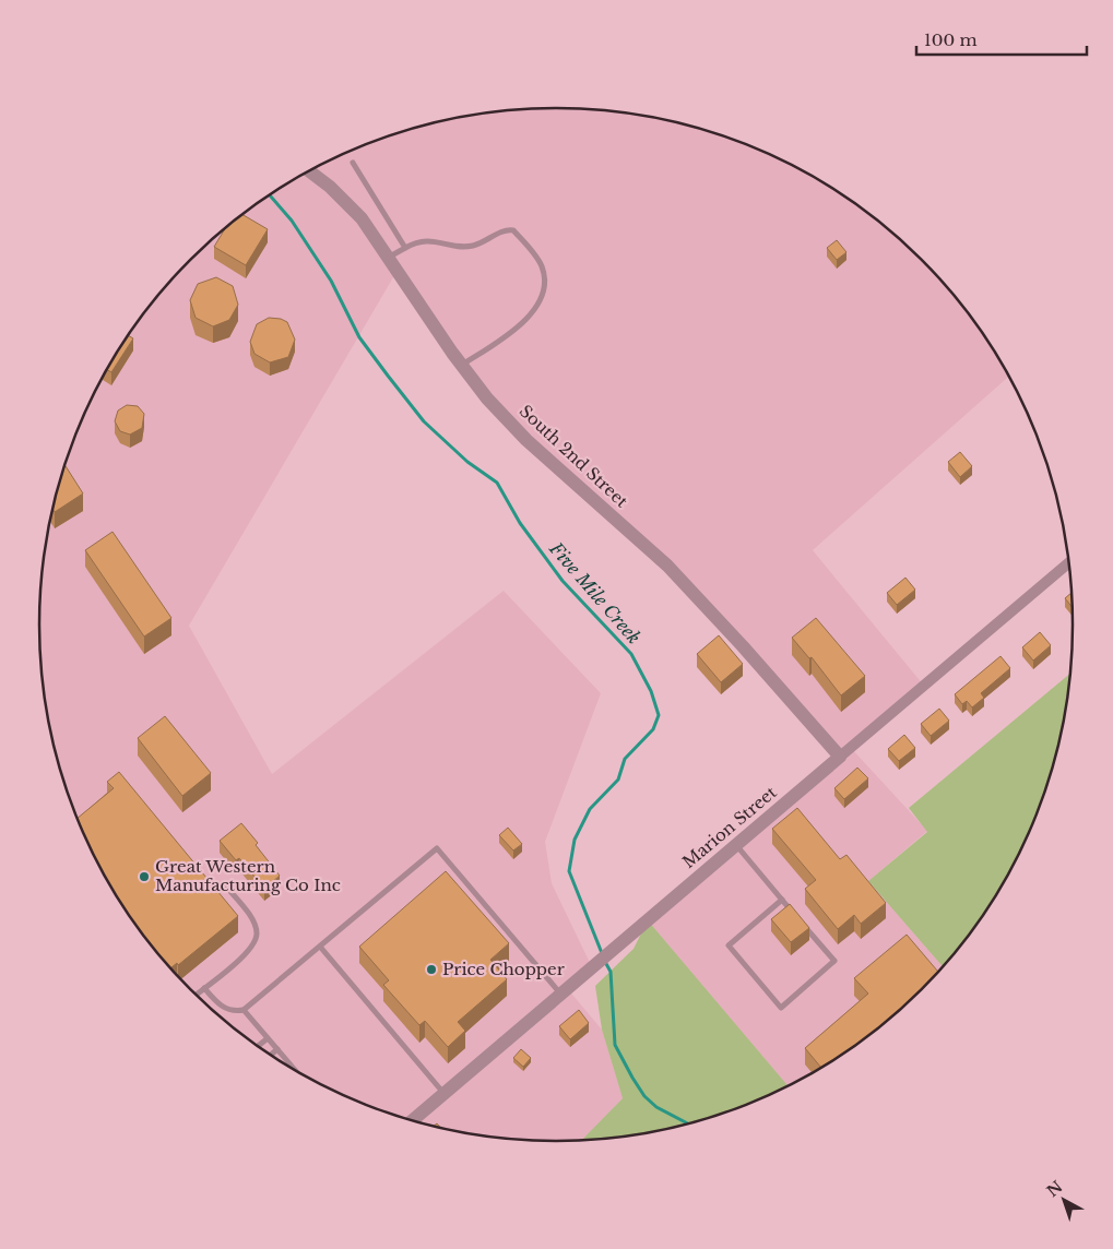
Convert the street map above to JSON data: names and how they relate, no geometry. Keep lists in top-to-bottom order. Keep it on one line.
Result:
{"streets":{"street":["South 2nd Street","Marion Street"]},"crossings":[["South 2nd Street","Marion Street"]],"water":["Five Mile Creek"],"places":["Great Western Manufacturing Co Inc","Price Chopper"],"scale_bar":"100 m","north":"top left"}
